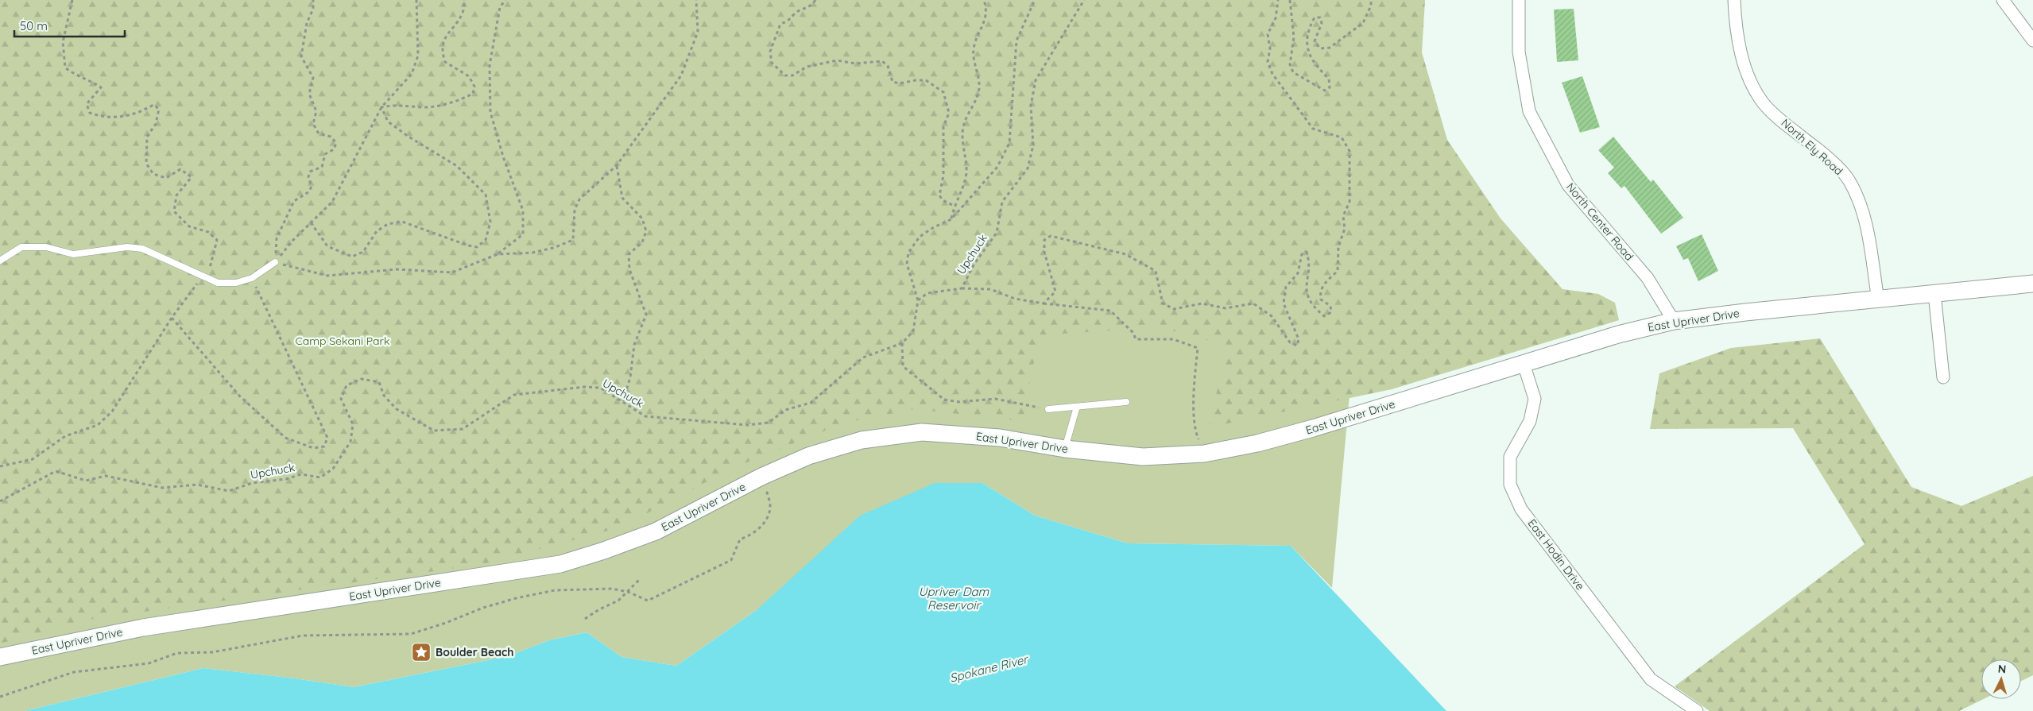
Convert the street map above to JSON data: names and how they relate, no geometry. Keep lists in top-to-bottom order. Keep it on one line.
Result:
{"streets":{"main road":["East Upriver Drive"],"street":["North Ely Road","North Center Road","East Hodin Drive"],"path":["Upchuck"]},"crossings":[["North Ely Road","East Upriver Drive"],["North Center Road","East Upriver Drive"],["East Upriver Drive","East Hodin Drive"]],"water":["Upriver Dam Reservoir","Spokane River"],"parks":["Camp Sekani Park"],"places":{"place":["Boulder Beach"]},"scale_bar":"50 m","north":"top"}
